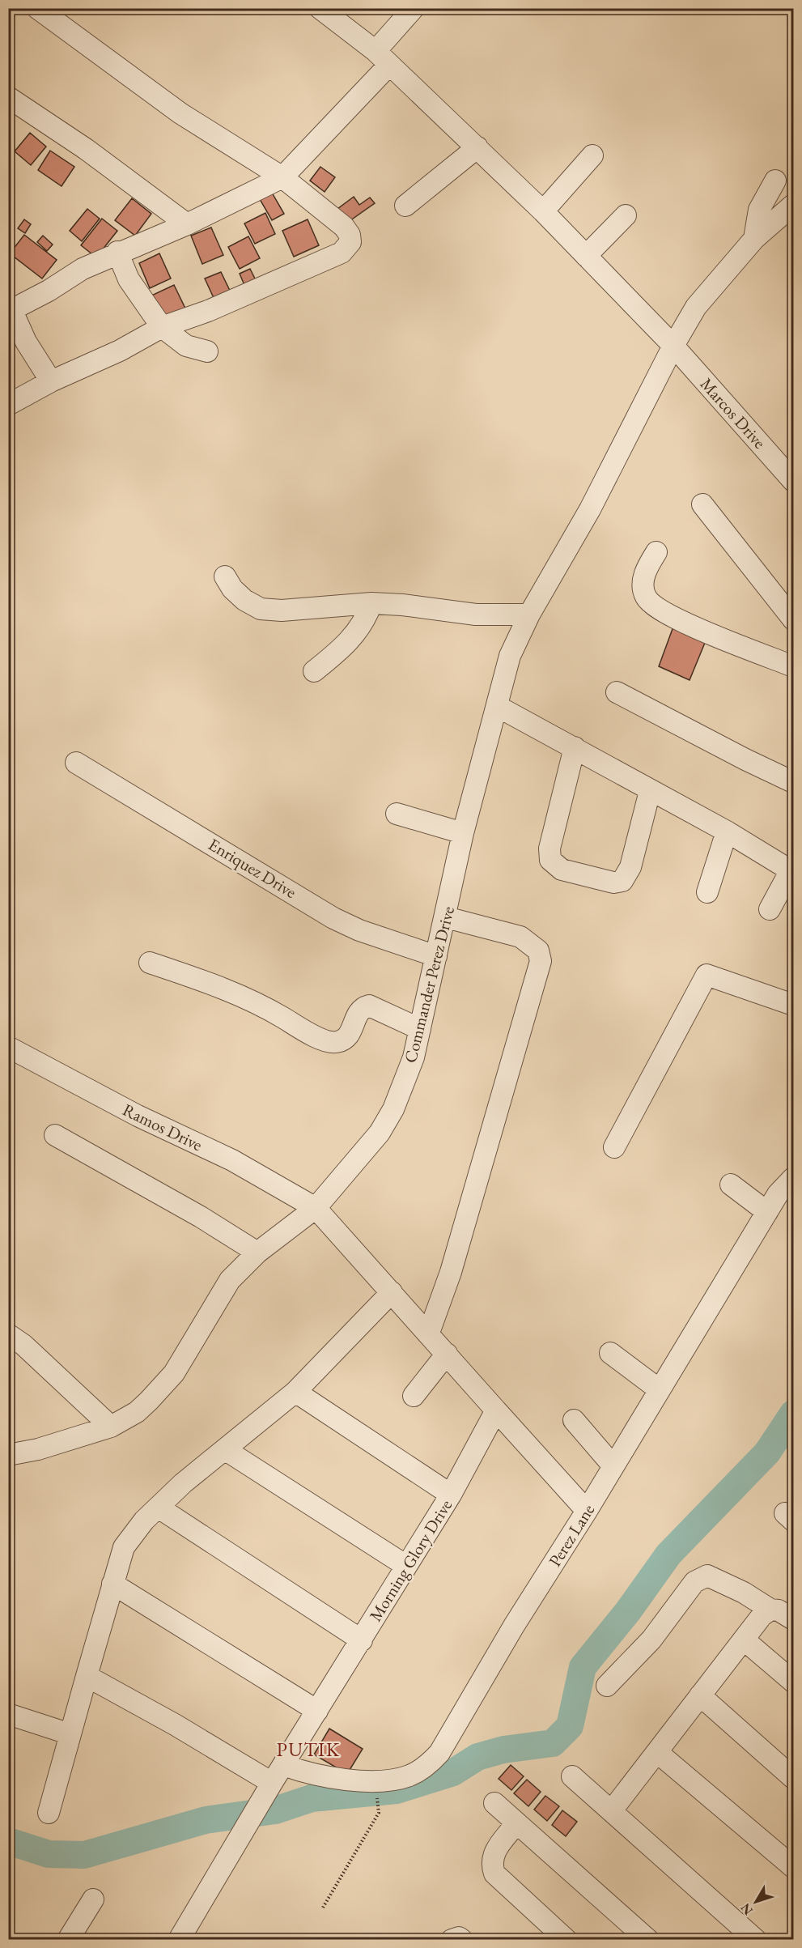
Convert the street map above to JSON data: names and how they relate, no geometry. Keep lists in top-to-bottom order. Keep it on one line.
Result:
{"streets":{"street":["Marcos Drive","Enriquez Drive","Commander Perez Drive","Ramos Drive","Perez Lane","Morning Glory Drive"]},"crossings":[["Marcos Drive","Commander Perez Drive"],["Enriquez Drive","Commander Perez Drive"],["Commander Perez Drive","Ramos Drive"],["Perez Lane","Morning Glory Drive"]],"districts":["PUTIK"],"north":"bottom left"}
